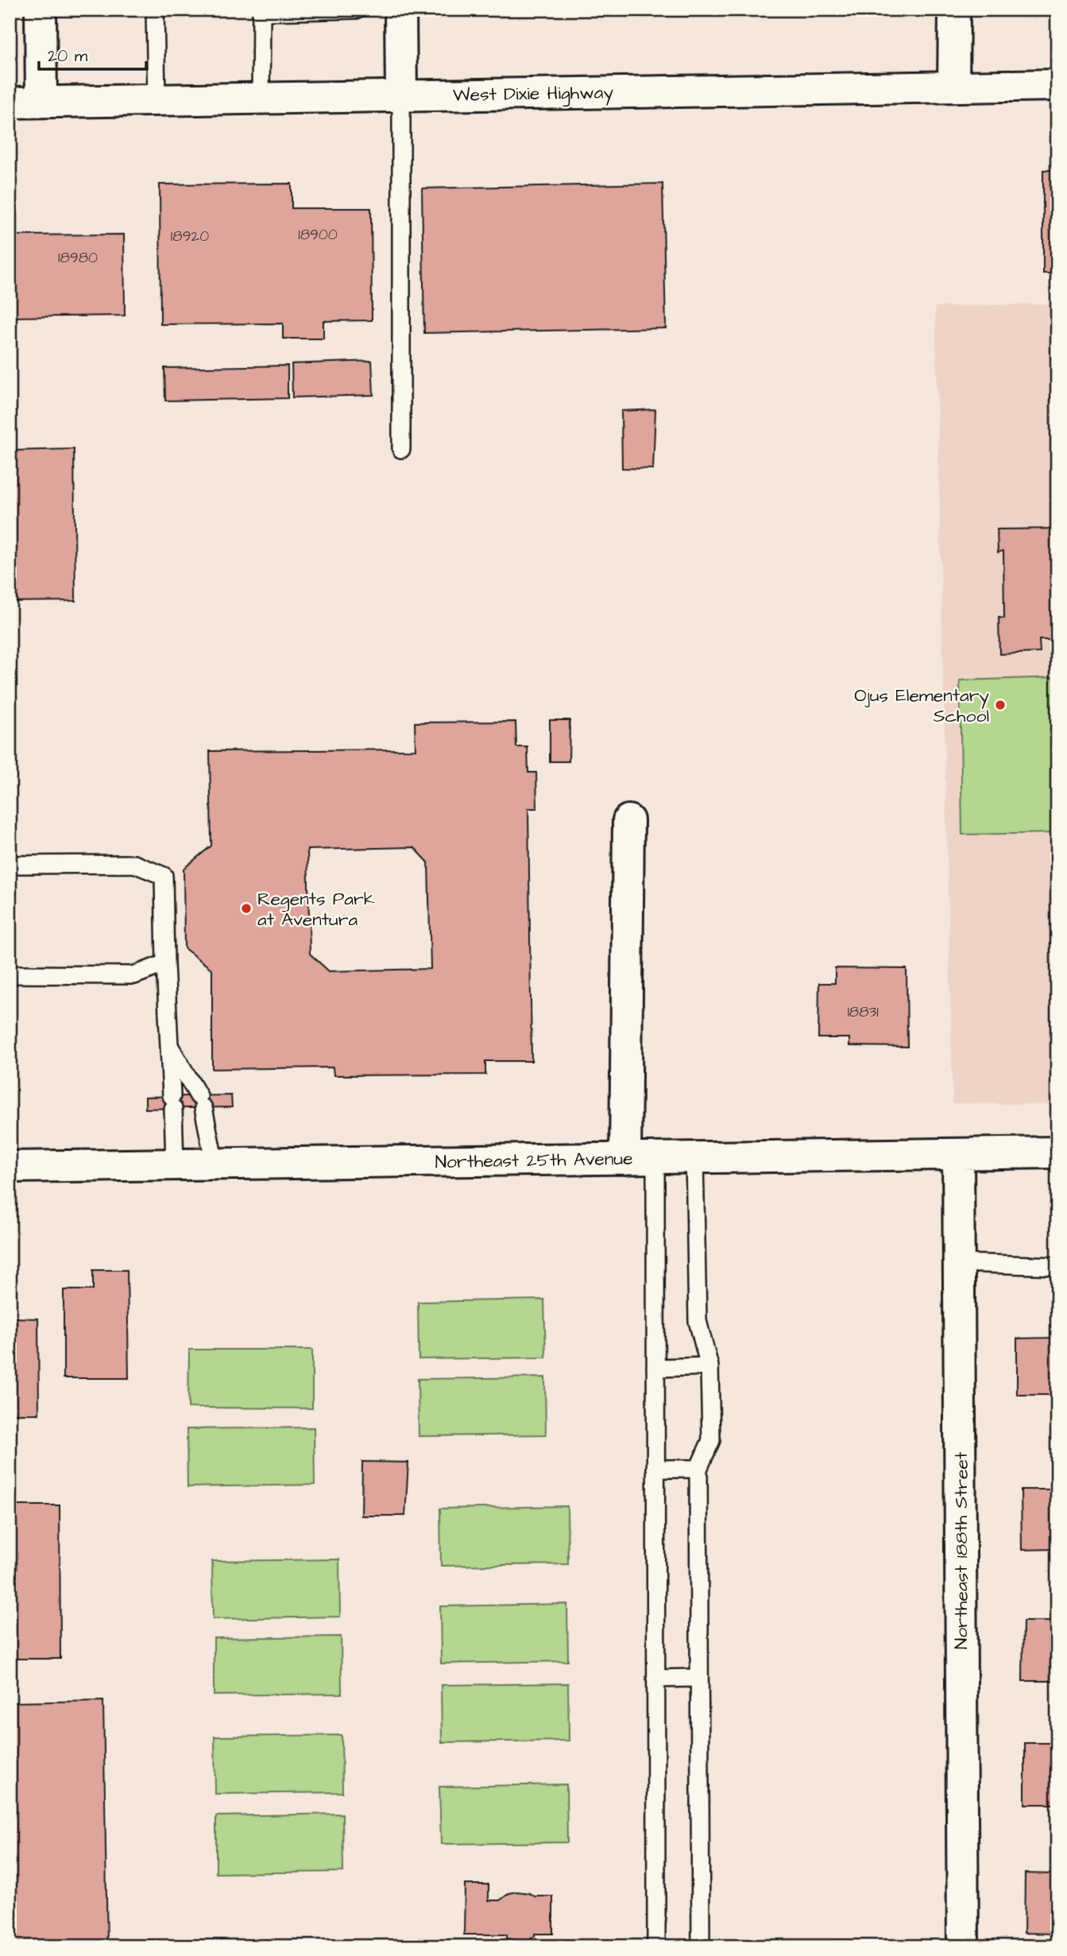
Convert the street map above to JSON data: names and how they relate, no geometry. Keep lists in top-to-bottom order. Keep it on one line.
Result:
{"streets":{"street":["West Dixie Highway","Northeast 25th Avenue","Northeast 188th Street"]},"crossings":[["Northeast 25th Avenue","Northeast 188th Street"]],"places":["Ojus Elementary School","Regents Park at Aventura"],"house_numbers":["18900","18920","18980","18831"],"scale_bar":"20 m"}
